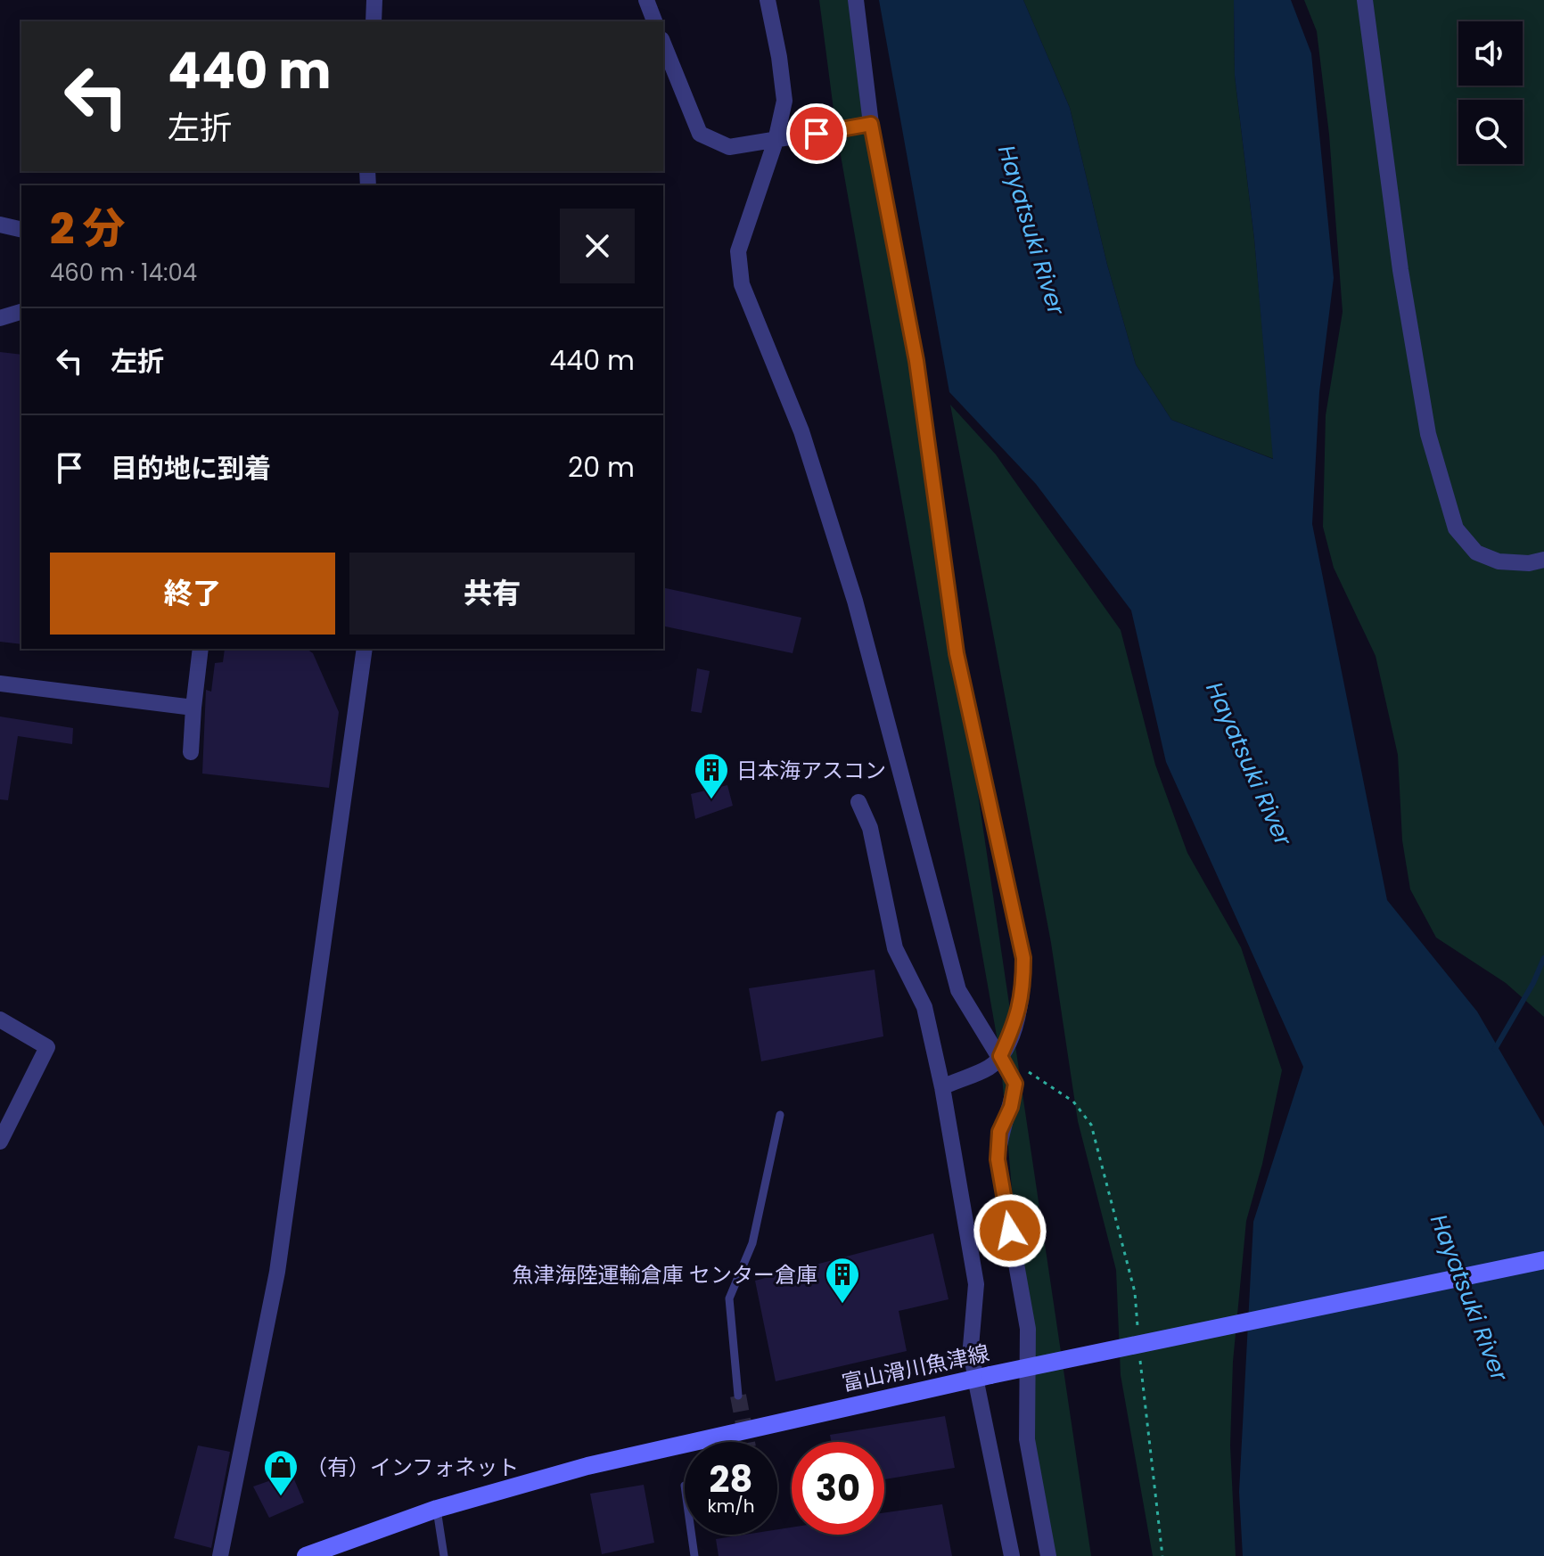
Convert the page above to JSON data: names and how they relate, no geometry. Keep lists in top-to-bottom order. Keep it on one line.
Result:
{"streets":{"main road":["富山滑川魚津線"]},"water":["Hayatsuki River"],"places":{"building":["日本海アスコン","魚津海陸運輸倉庫 センター倉庫"],"shop":["（有）インフォネット"]},"page":{"turn":["440 m","左折"],"heading":["2 分","460 m · 14:04"],"list":[{"name":"左折","value":"440 m"},{"name":"目的地に到着","value":"20 m"}],"buttons":["終了","共有"],"speed":"28 km/h","limit":"30"}}
